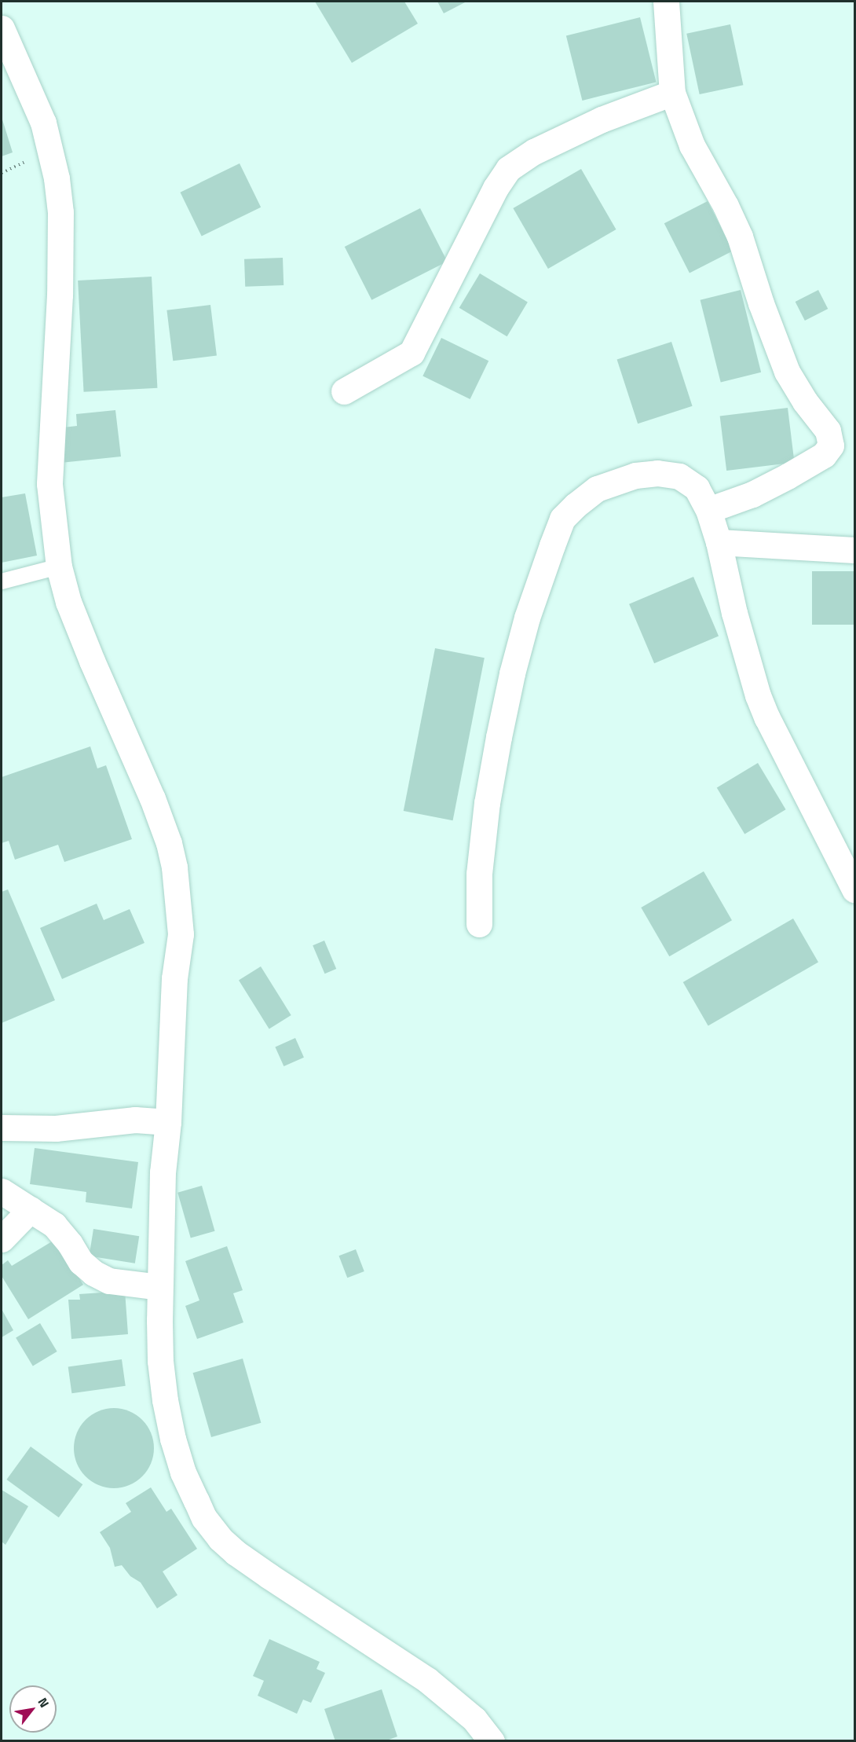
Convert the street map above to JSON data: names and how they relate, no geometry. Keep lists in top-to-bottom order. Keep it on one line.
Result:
{"north":"top right"}
